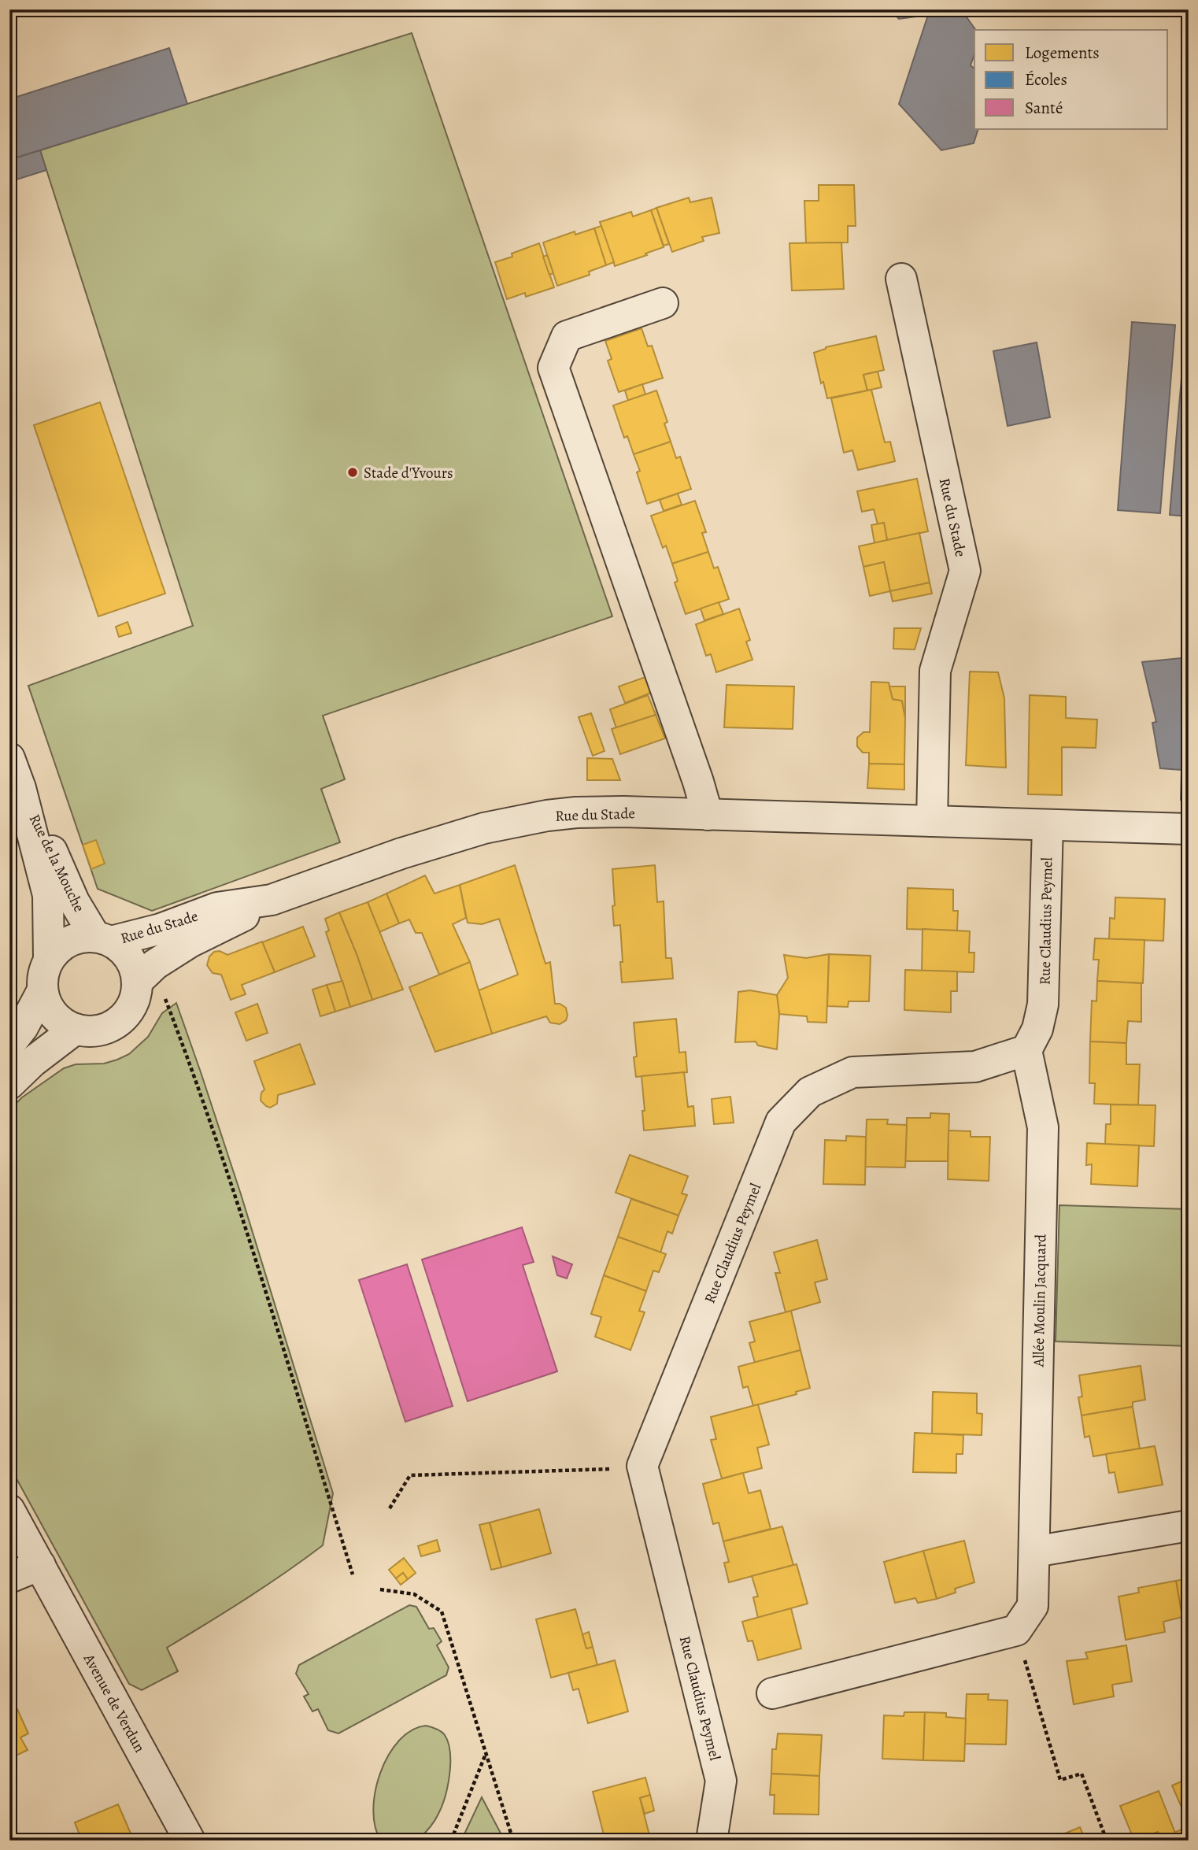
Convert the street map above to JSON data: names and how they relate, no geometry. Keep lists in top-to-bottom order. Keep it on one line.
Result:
{"streets":{"street":["Rue du Stade","Rue de la Mouche","Rue Claudius Peymel","Allée Moulin Jacquard","Avenue de Verdun"]},"crossings":[["Rue du Stade","Rue de la Mouche"],["Rue du Stade","Rue Claudius Peymel"],["Rue Claudius Peymel","Allée Moulin Jacquard"]],"places":["Stade d'Yvours"],"legend":["Logements","Écoles","Santé"]}
